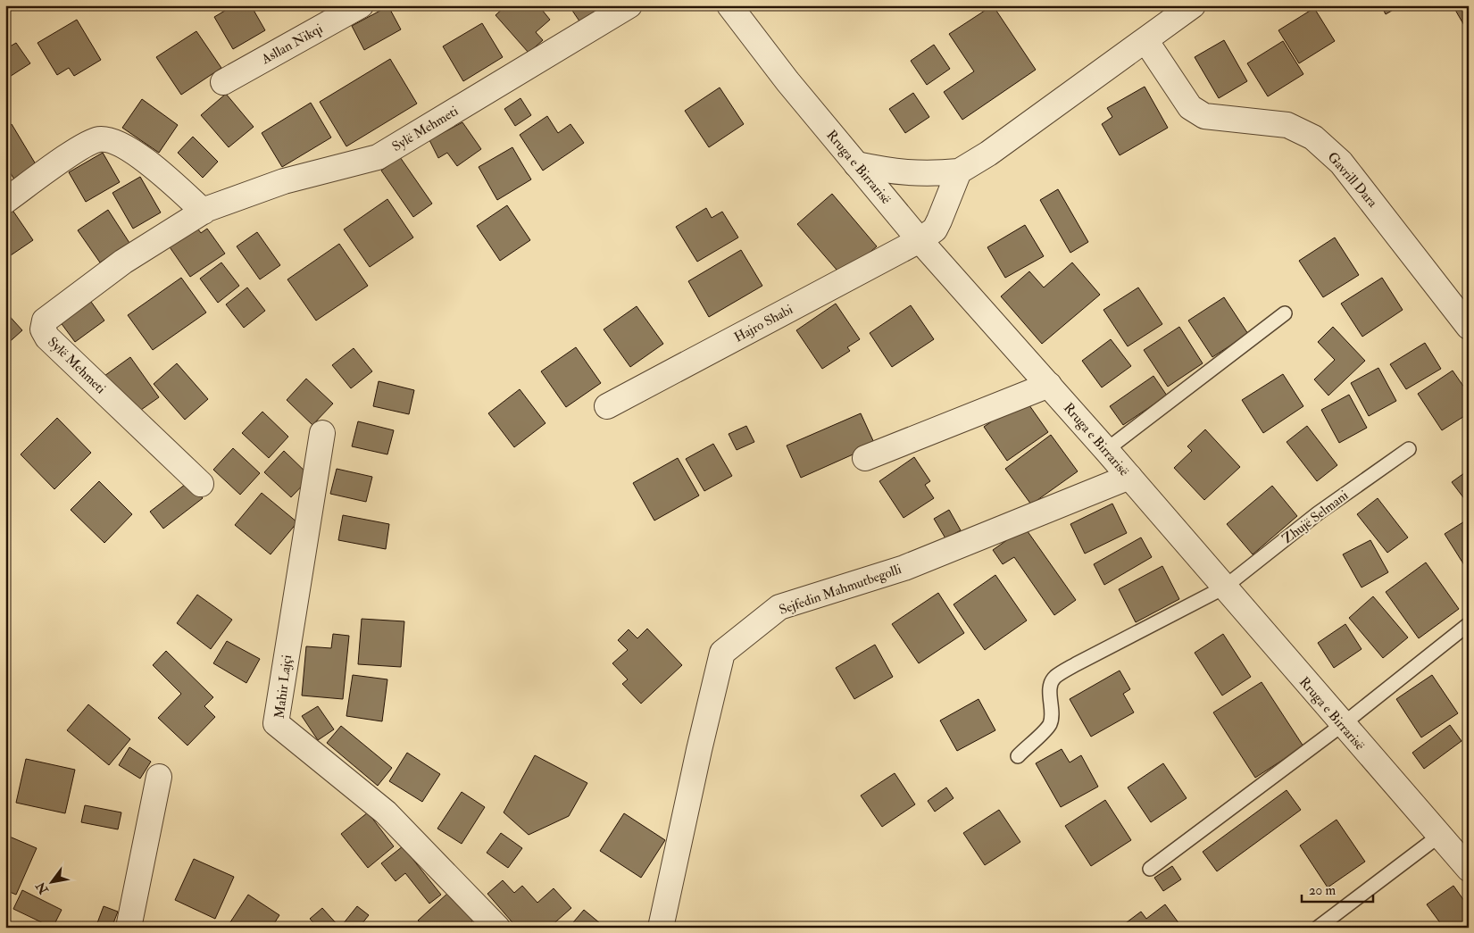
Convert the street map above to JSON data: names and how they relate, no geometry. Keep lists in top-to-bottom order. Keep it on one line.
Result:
{"streets":{"street":["Asllan Nikqi","Sylë Mehmeti","Rruga e Birrarisë","Gavrill Dara","Hajro Shabi","Sejfedin Mahmutbegolli","Mahir Lajçi"],"lane":["Zhujë Selmani"]},"crossings":[["Rruga e Birrarisë","Hajro Shabi"],["Rruga e Birrarisë","Zhujë Selmani"],["Rruga e Birrarisë","Sejfedin Mahmutbegolli"]],"scale_bar":"20 m","north":"bottom left"}
